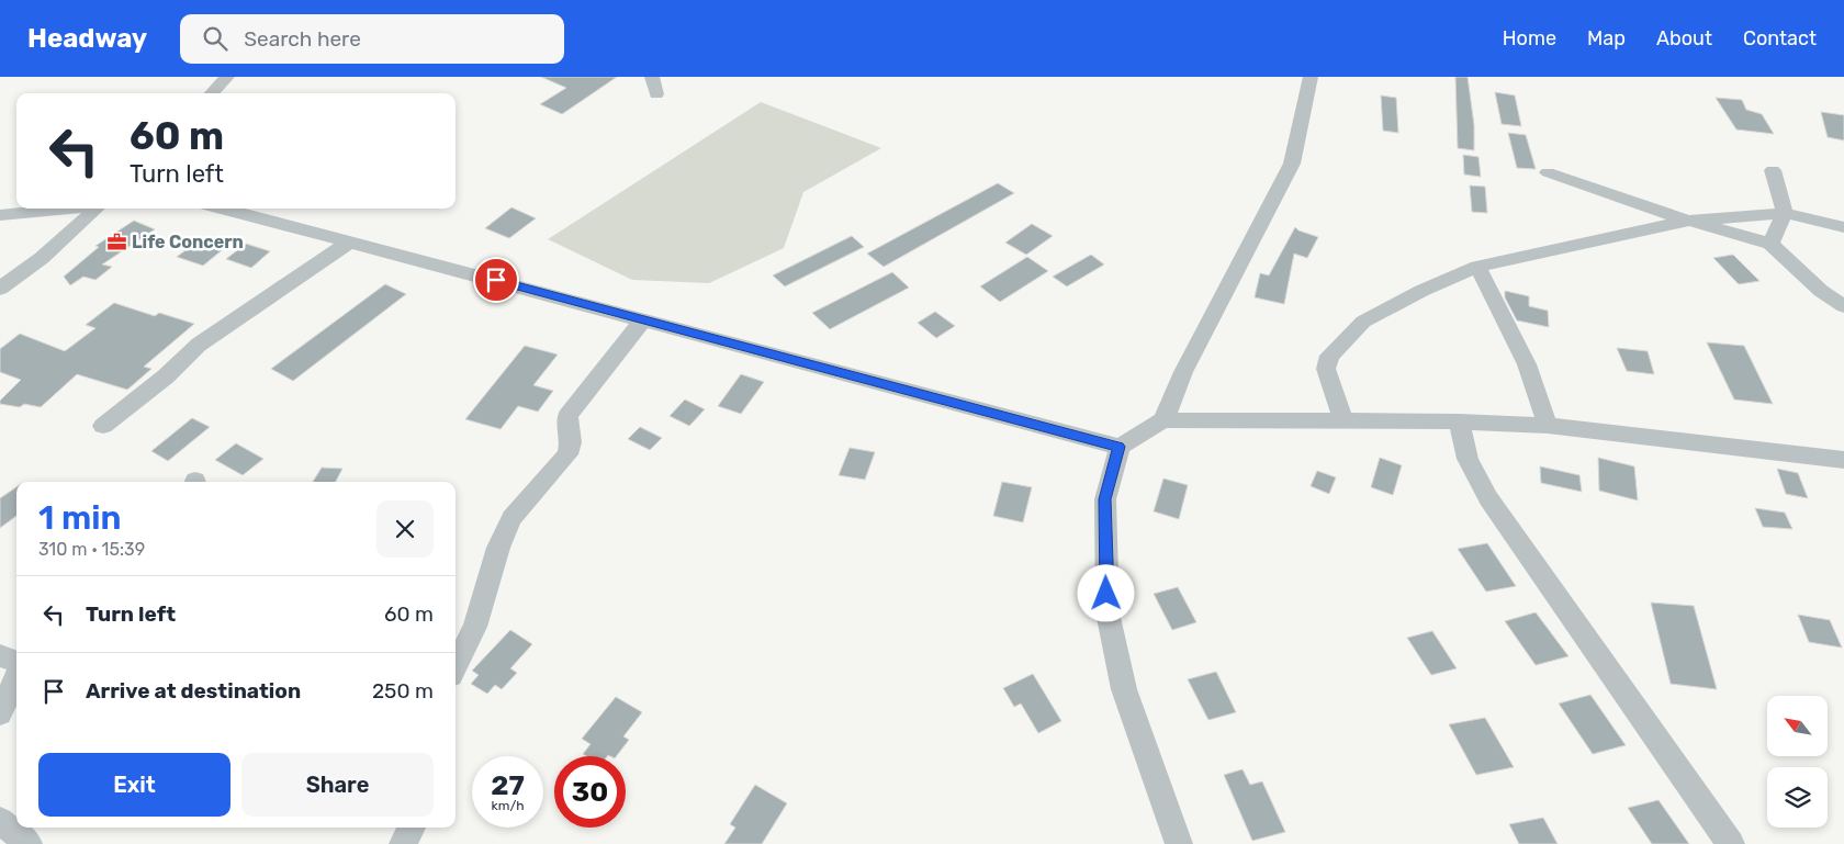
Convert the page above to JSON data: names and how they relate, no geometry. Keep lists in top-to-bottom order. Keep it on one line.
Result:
{"places":{"office":["Life Concern"]},"north":"top left","page":{"header":"Headway","search":"Search here","nav":["Home","Map","About","Contact"],"turn":["60 m","Turn left"],"heading":["1 min","310 m · 15:39"],"list":[{"name":"Turn left","value":"60 m"},{"name":"Arrive at destination","value":"250 m"}],"buttons":["Exit","Share"],"speed":"27 km/h","limit":"30"}}
